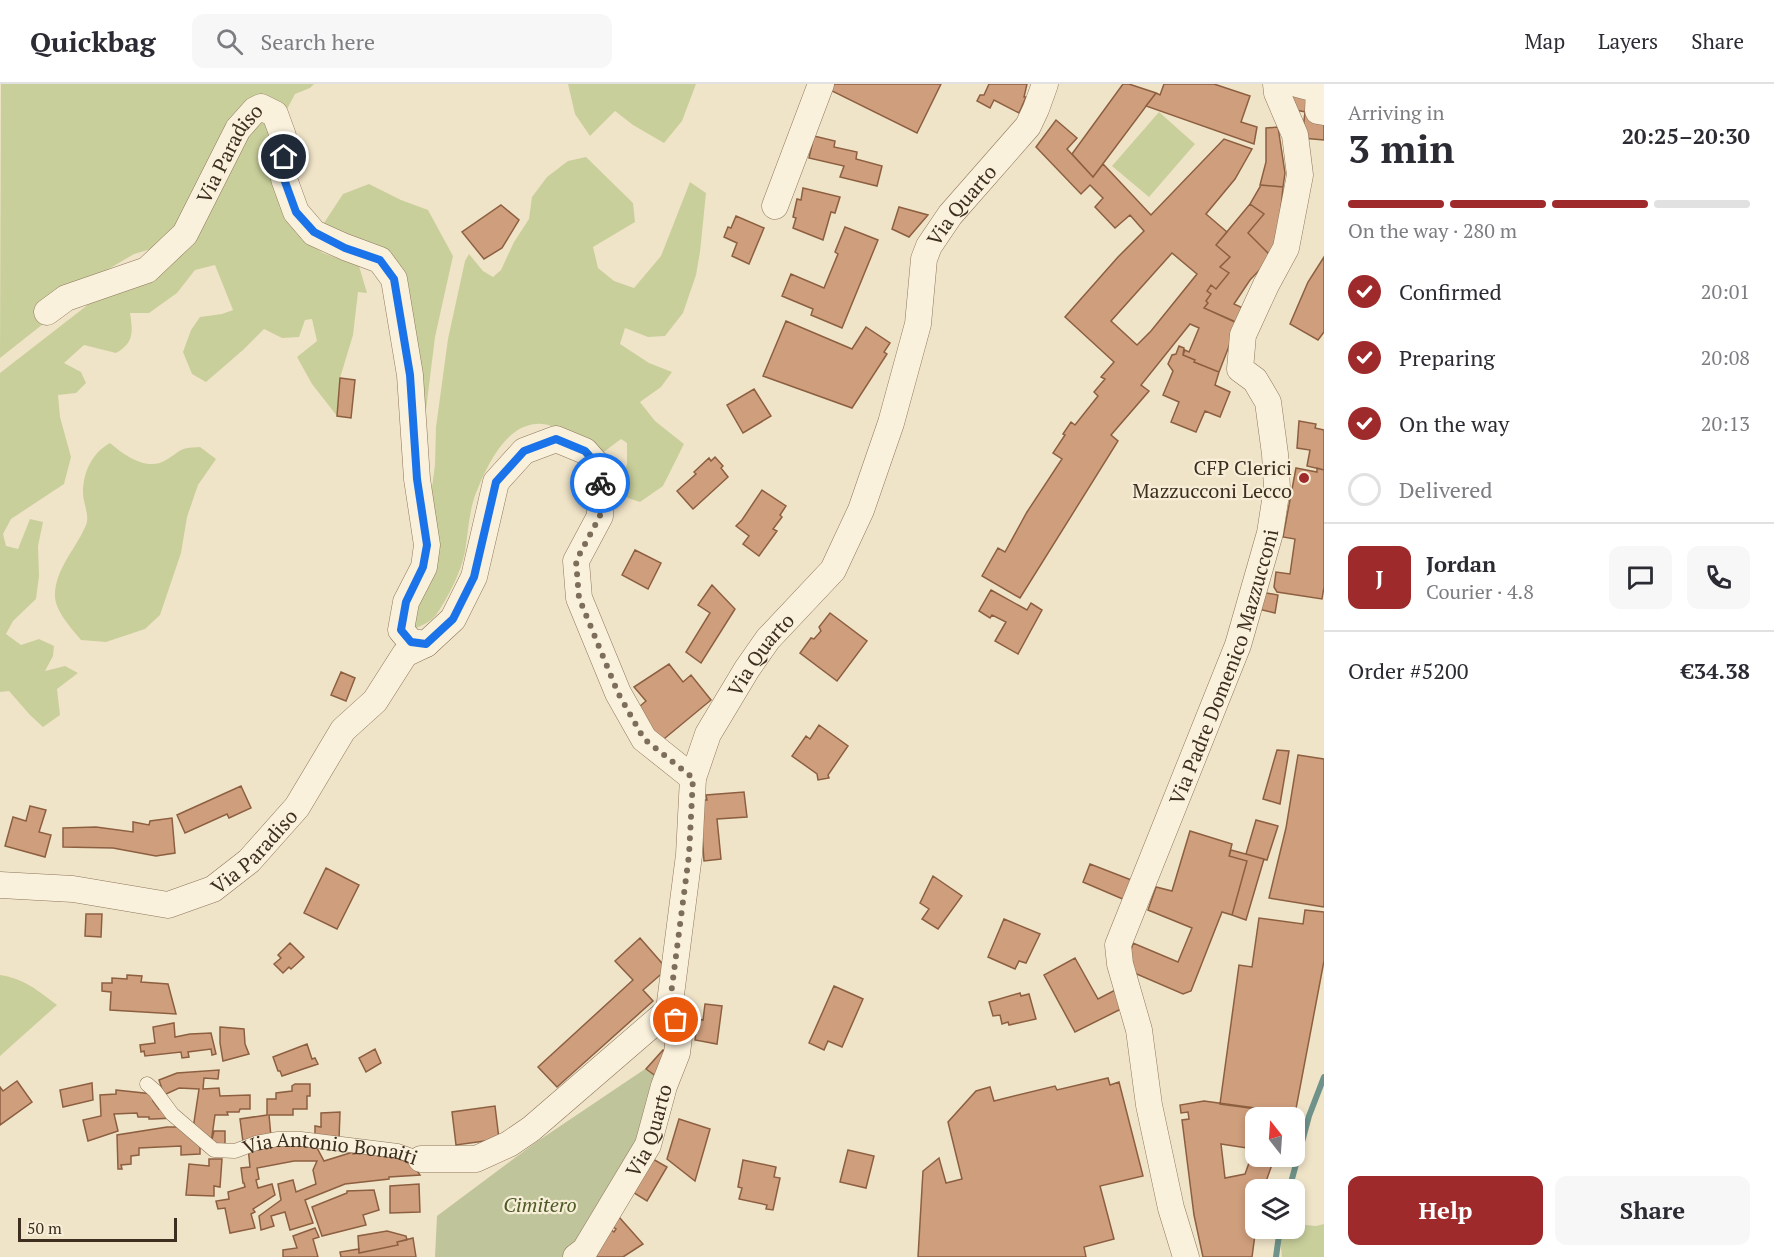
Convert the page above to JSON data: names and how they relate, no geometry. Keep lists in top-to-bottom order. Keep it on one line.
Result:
{"streets":{"street":["Via Paradiso","Via Quarto","Via Padre Domenico Mazzucconi","Via Antonio Bonaiti"]},"crossings":[["Via Paradiso","Via Quarto"],["Via Quarto","Via Antonio Bonaiti"]],"parks":["Cimitero"],"places":["CFP Clerici Mazzucconi Lecco"],"scale_bar":"50 m","north":"top","page":{"header":"Quickbag","search":"Search here","nav":["Map","Layers","Share"],"heading":["3 min","Arriving in","20:25–20:30"],"panel":["Jordan","Courier · 4.8","Order #5200","€34.38"],"bar":"On the way · 280 m","list":[["Confirmed","20:01"],["Preparing","20:08"],["On the way","20:13"],"Delivered"],"round":"J","buttons":["Help","Share"],"scale":"50 m"}}
